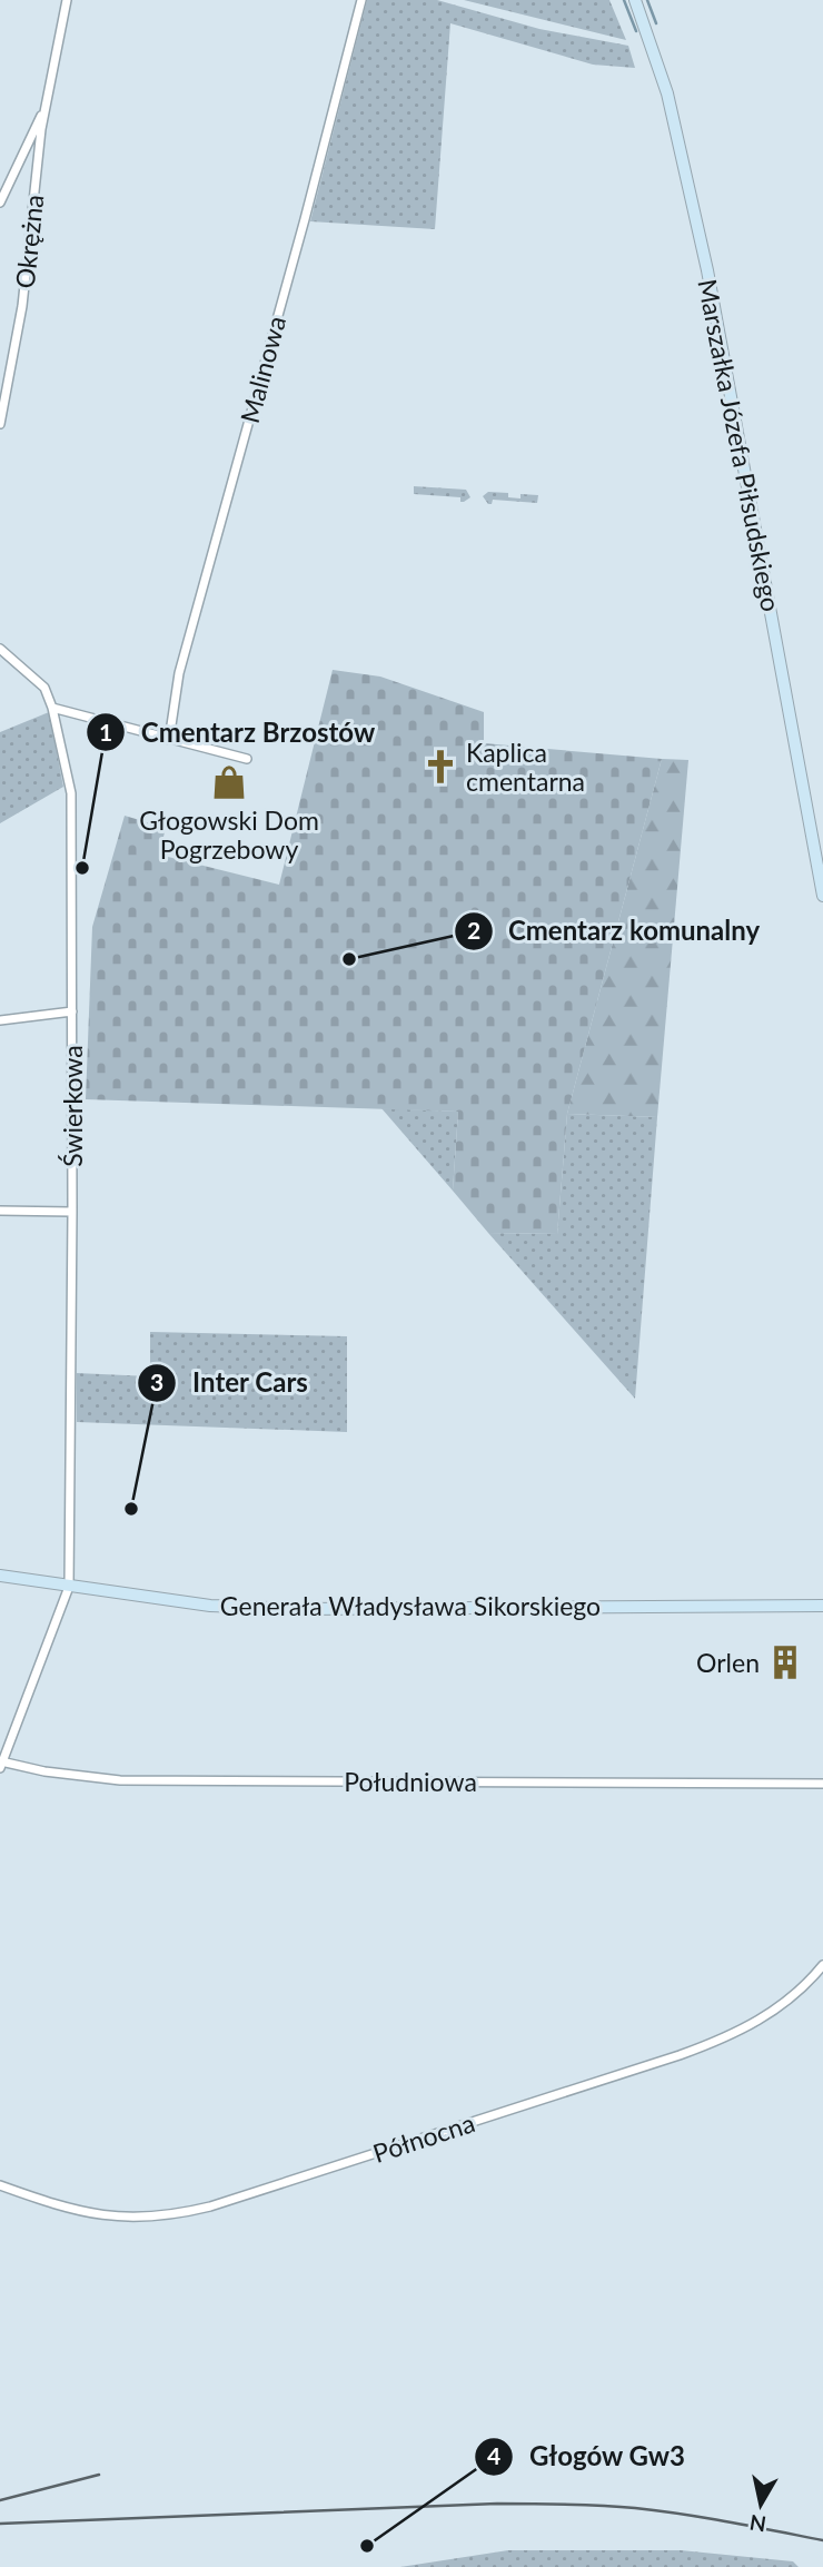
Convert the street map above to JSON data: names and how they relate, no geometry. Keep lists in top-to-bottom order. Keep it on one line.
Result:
{"streets":{"main road":["Marszałka Józefa Piłsudskiego","Generała Władysława Sikorskiego"],"street":["Okrężna","Malinowa","Świerkowa","Południowa","Północna"]},"crossings":[["Świerkowa","Generała Władysława Sikorskiego"]],"places":{"church":["Kaplica cmentarna"],"shop":["Głogowski Dom Pogrzebowy"],"other":["Cmentarz Brzostów","Cmentarz komunalny","Inter Cars","Głogów Gw3"],"building":["Orlen"]},"north":"bottom"}
